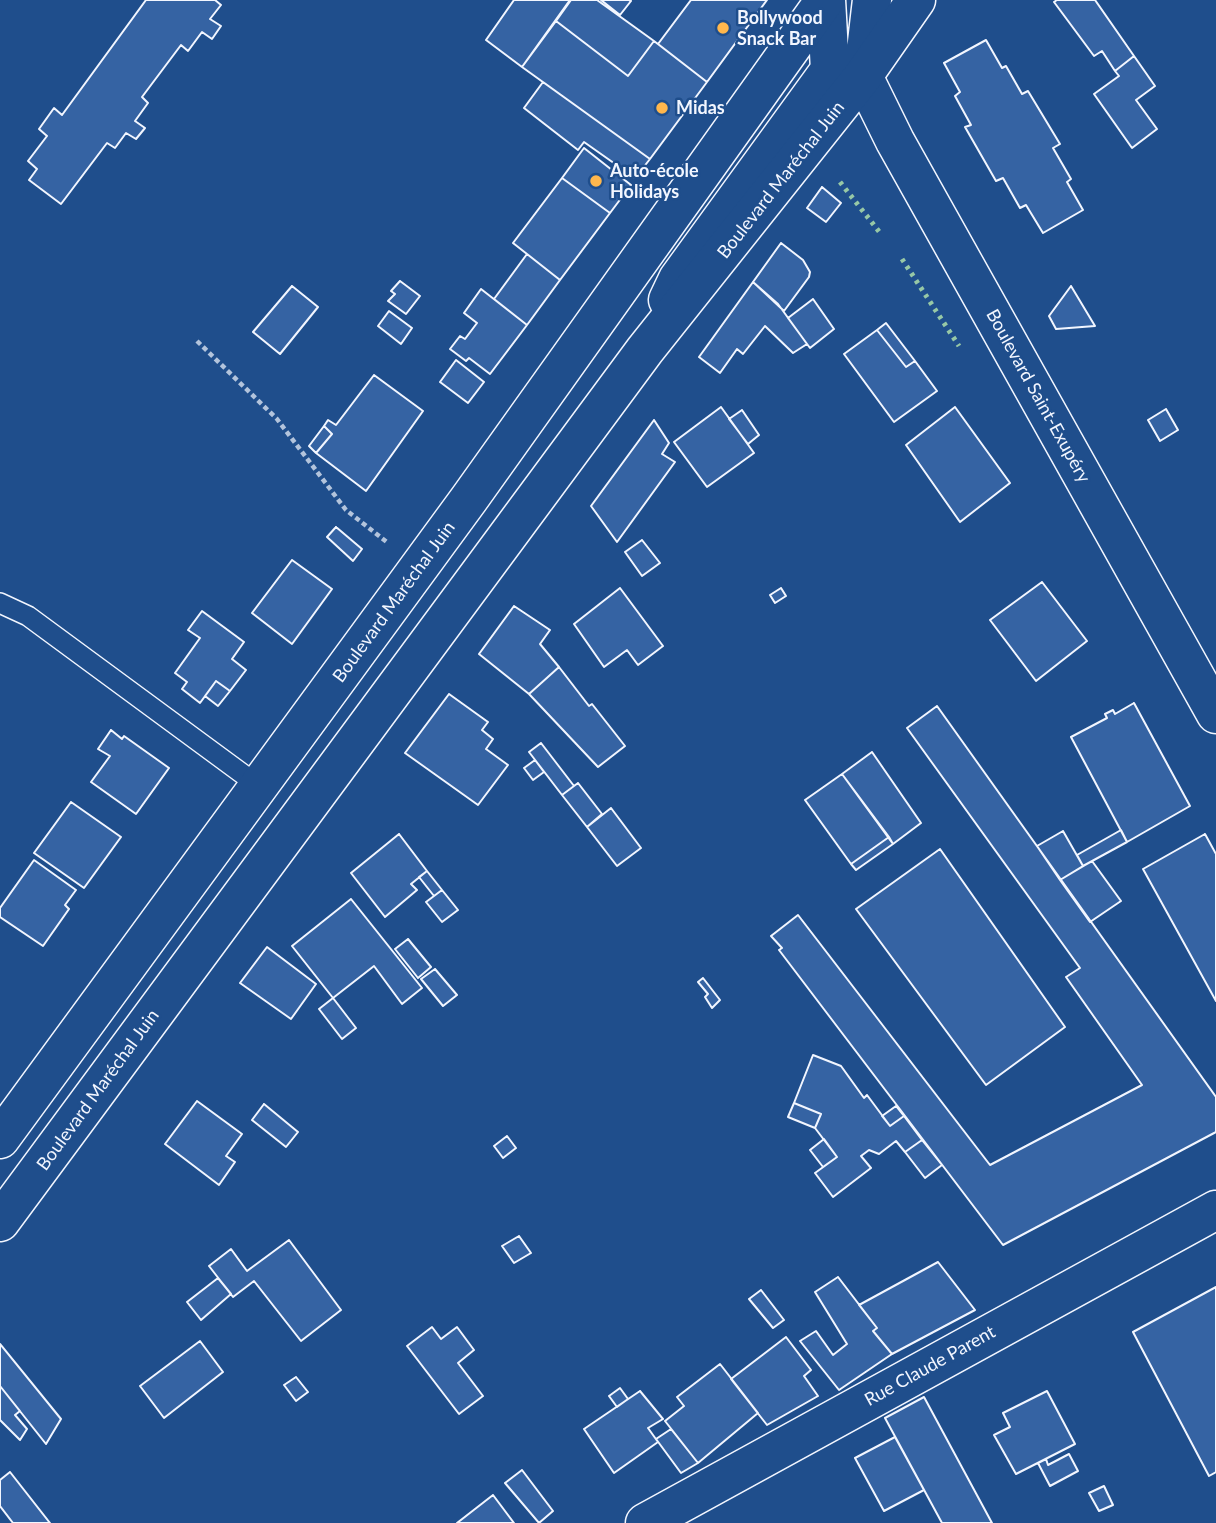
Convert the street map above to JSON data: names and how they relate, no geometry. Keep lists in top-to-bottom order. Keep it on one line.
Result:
{"streets":{"main road":["Boulevard Maréchal Juin","Boulevard Saint-Exupéry","Rue Claude Parent"]},"crossings":[["Boulevard Maréchal Juin","Boulevard Saint-Exupéry"]],"places":["Bollywood Snack Bar","Midas","Auto-école Holidays"]}
